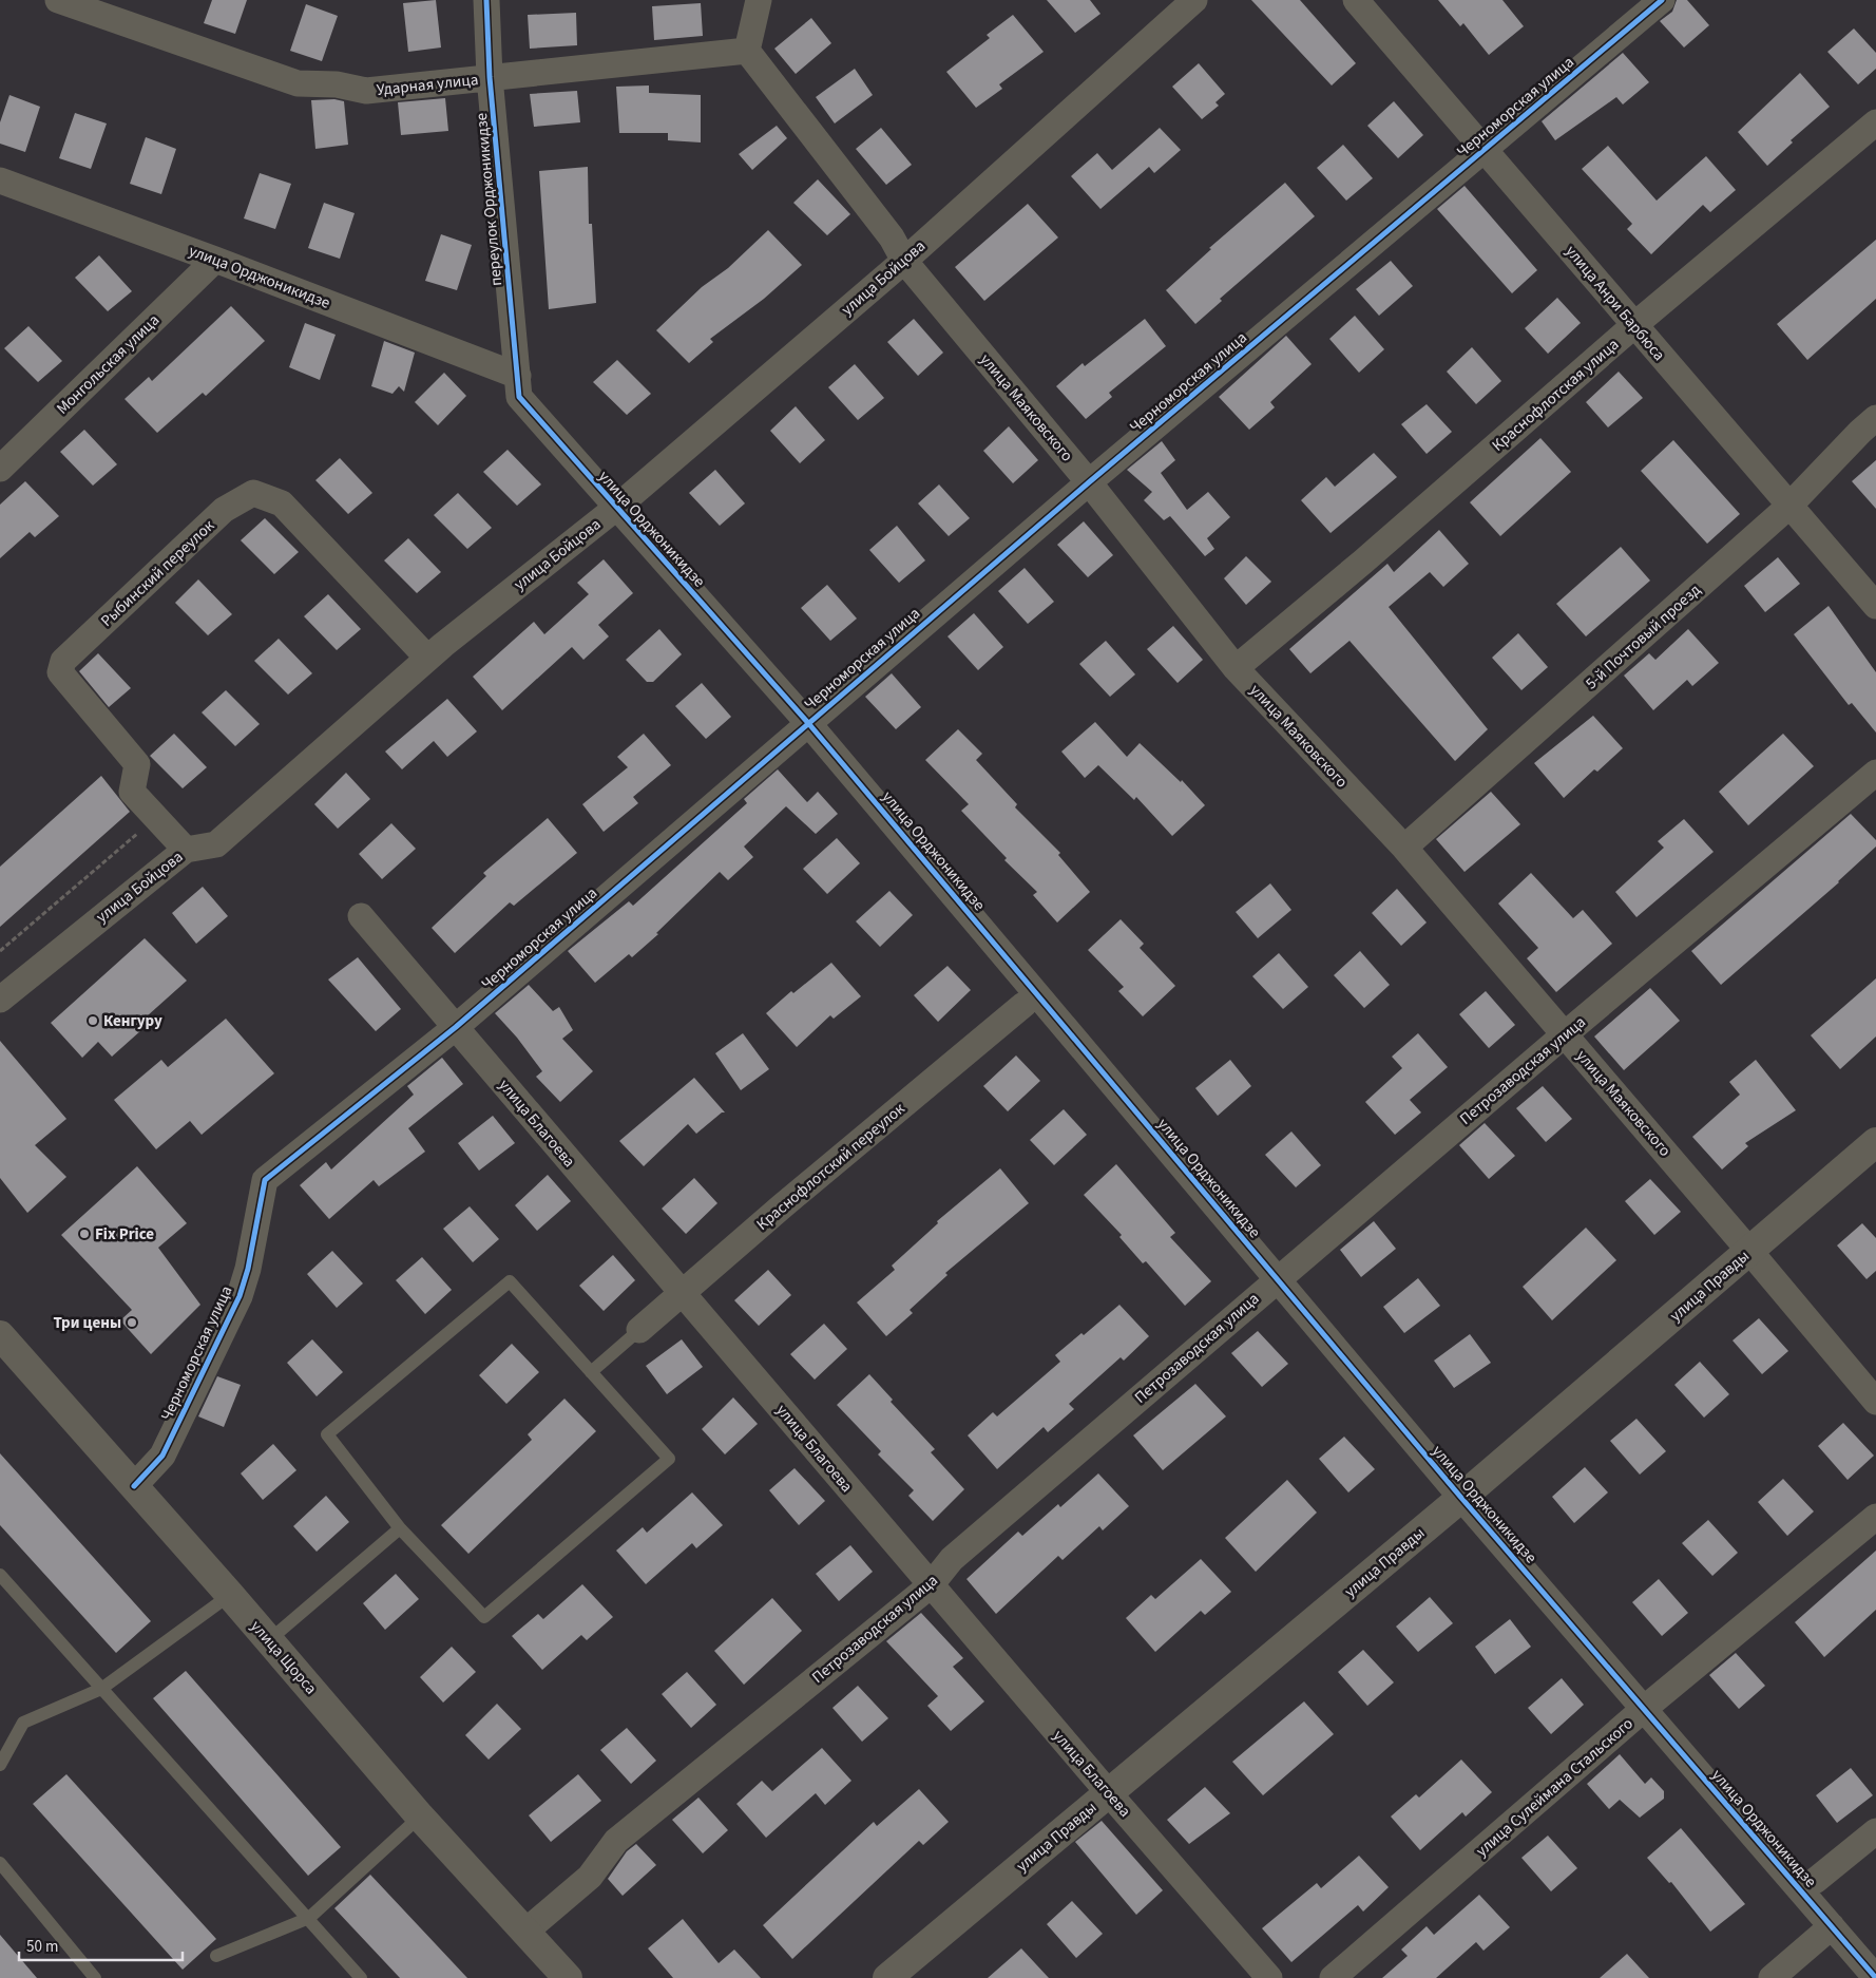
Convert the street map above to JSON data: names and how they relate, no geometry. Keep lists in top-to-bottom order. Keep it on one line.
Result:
{"streets":{"street":["Ударная улица","Черноморская улица","переулок Орджоникидзе","улица Орджоникидзе","улица Бойцова","улица Анри Барбюса","Монгольская улица","Краснофлотская улица","улица Маяковского","Рыбинский переулок","5-й Почтовый проезд","Петрозаводская улица","улица Благоева","Краснофлотский переулок","улица Правды","улица Щорса","улица Сулеймана Стальского"]},"crossings":[["Ударная улица","переулок Орджоникидзе"],["Ударная улица","улица Маяковского"],["Черноморская улица","улица Орджоникидзе"],["Черноморская улица","улица Анри Барбюса"],["Черноморская улица","улица Маяковского"],["Черноморская улица","улица Благоева"],["Черноморская улица","улица Щорса"],["переулок Орджоникидзе","улица Орджоникидзе"],["улица Орджоникидзе","улица Бойцова"],["улица Орджоникидзе","Монгольская улица"],["улица Орджоникидзе","Петрозаводская улица"],["улица Орджоникидзе","улица Правды"],["улица Орджоникидзе","улица Сулеймана Стальского"],["улица Бойцова","улица Маяковского"],["улица Бойцова","Рыбинский переулок"],["улица Анри Барбюса","Краснофлотская улица"],["улица Анри Барбюса","5-й Почтовый проезд"],["Краснофлотская улица","улица Маяковского"],["улица Маяковского","5-й Почтовый проезд"],["улица Маяковского","Петрозаводская улица"],["улица Маяковского","улица Правды"],["Петрозаводская улица","улица Благоева"],["Петрозаводская улица","улица Щорса"],["улица Благоева","Краснофлотский переулок"],["улица Благоева","улица Правды"]],"places":["Кенгуру","Fix Price","Три цены"],"scale_bar":"50 m"}
